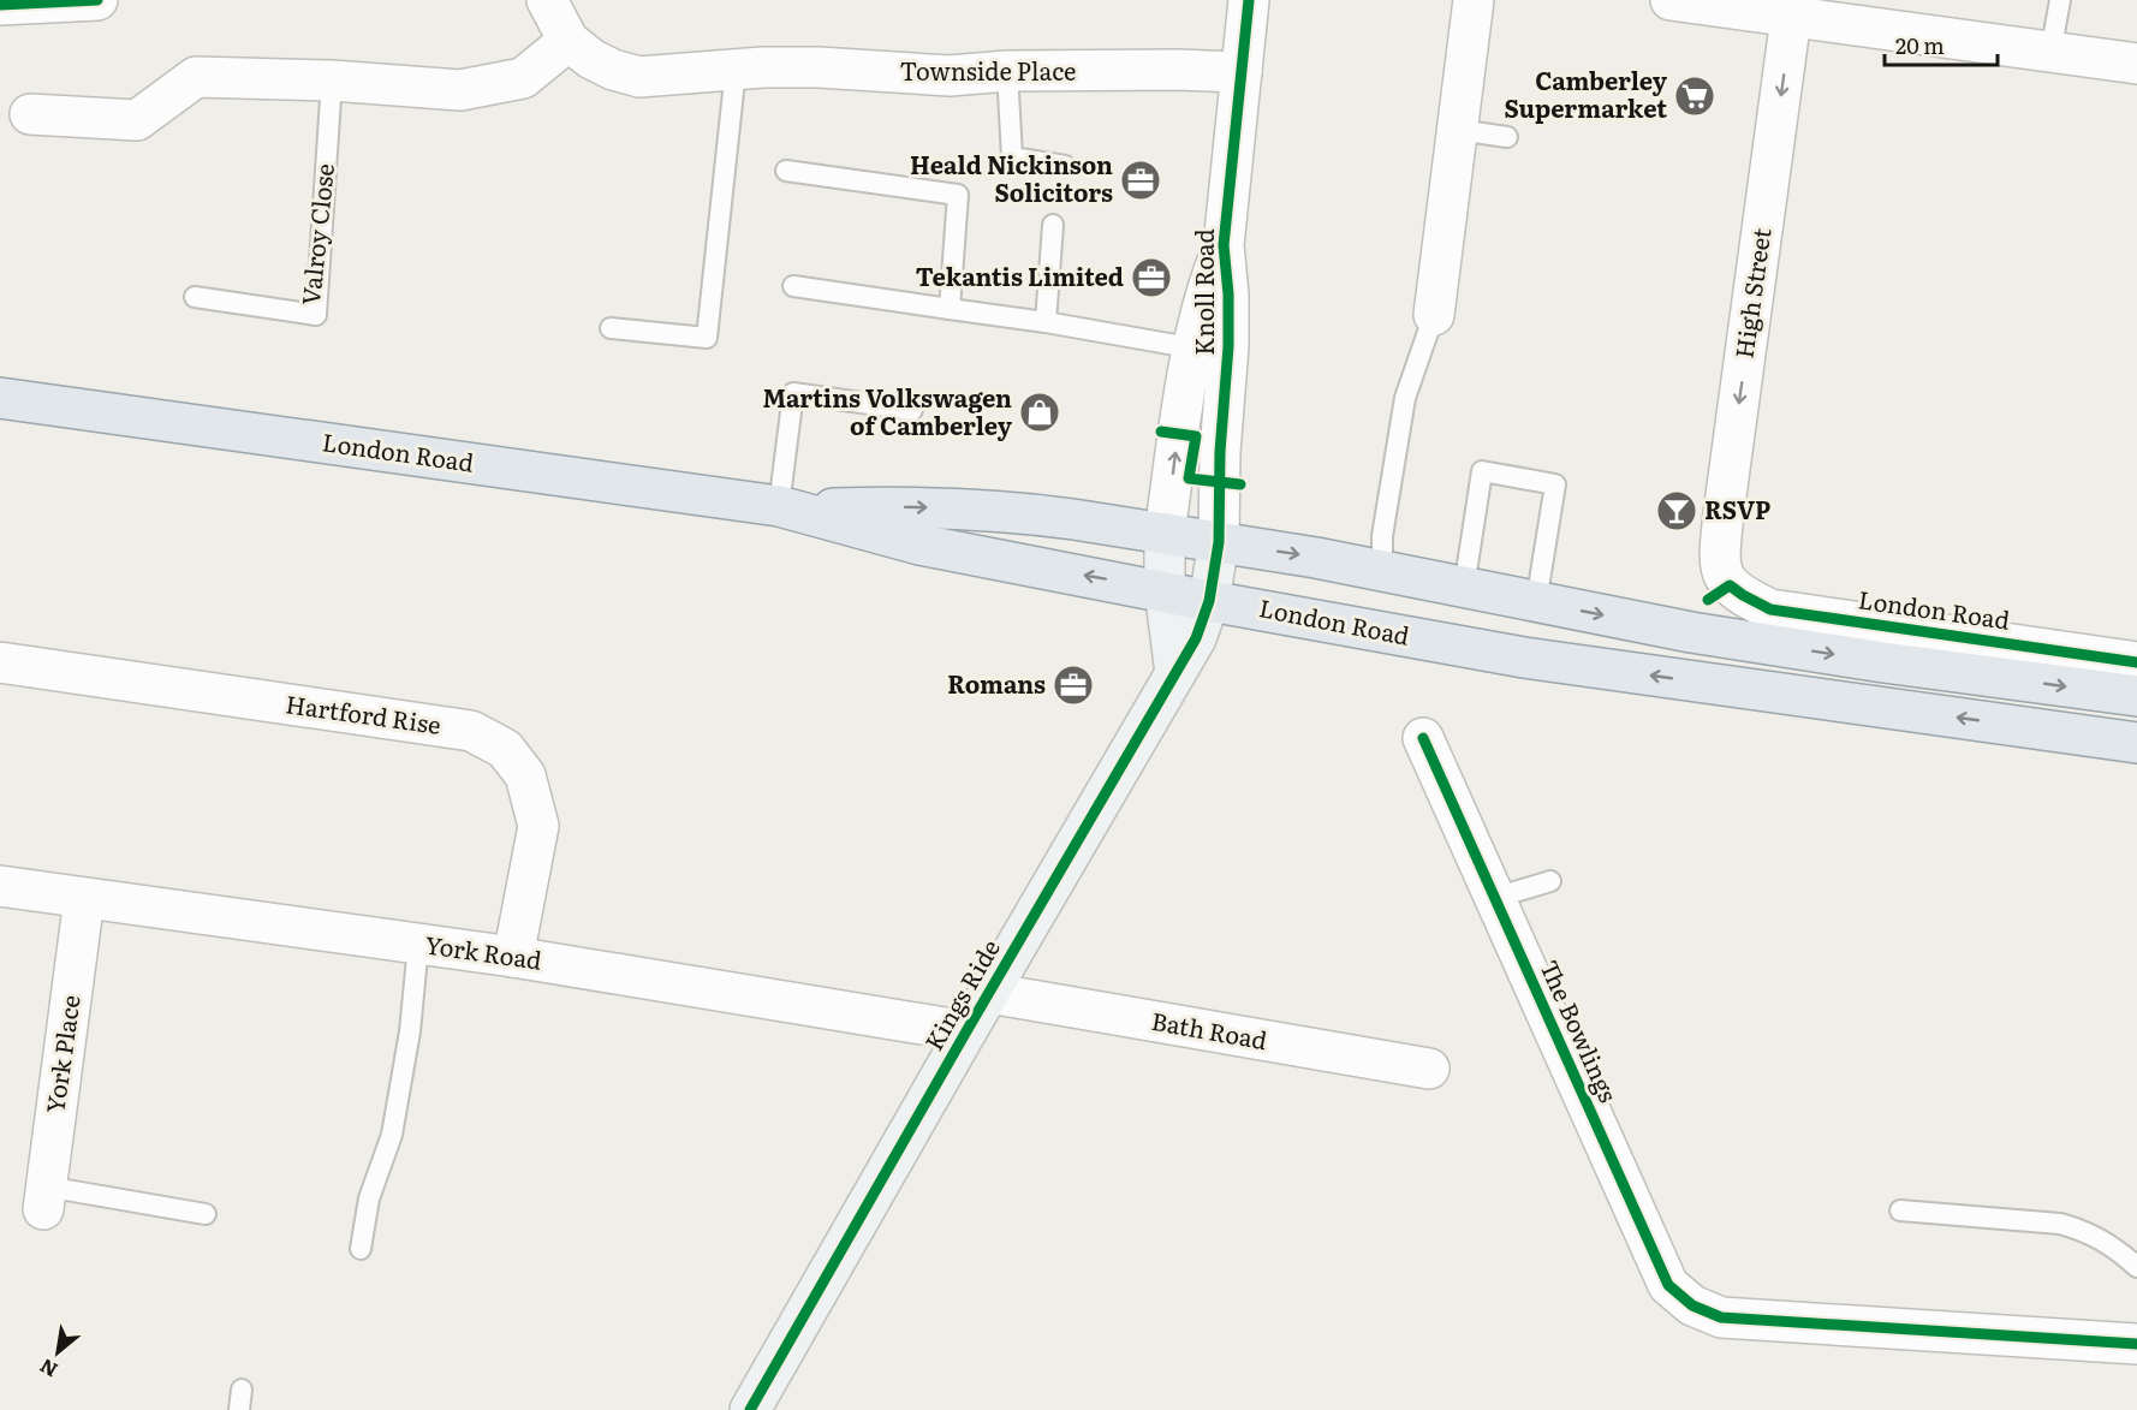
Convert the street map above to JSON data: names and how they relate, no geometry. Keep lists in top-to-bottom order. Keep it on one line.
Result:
{"streets":{"main road":["London Road"],"street":["Townside Place","Knoll Road","High Street","Hartford Rise","York Road","Kings Ride","Bath Road","The Bowlings","York Place"],"lane":["Valroy Close"]},"crossings":[["Townside Place","Knoll Road"],["Knoll Road","London Road"],["Knoll Road","Kings Ride"],["High Street","London Road"],["London Road","Kings Ride"],["Hartford Rise","York Road"],["York Road","Kings Ride"],["York Road","York Place"],["Kings Ride","Bath Road"]],"places":{"supermarket":["Camberley Supermarket"],"office":["Heald Nickinson Solicitors","Tekantis Limited","Romans"],"shop":["Martins Volkswagen of Camberley"],"bar":["RSVP"]},"scale_bar":"20 m","north":"bottom left"}
